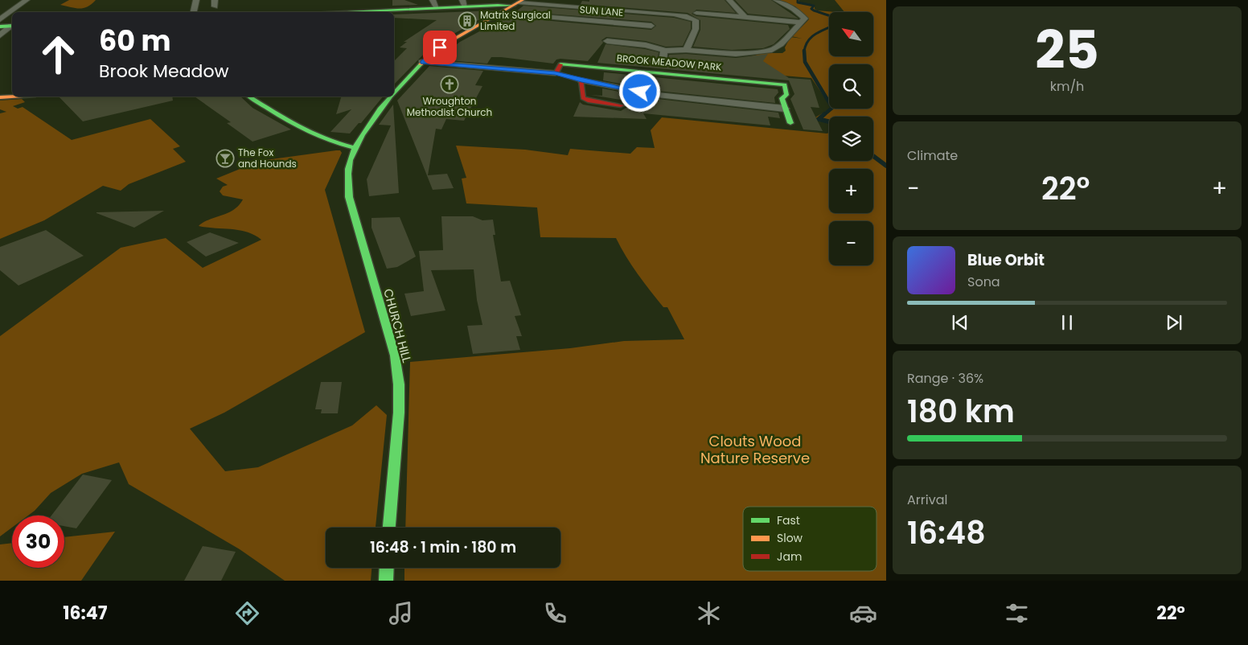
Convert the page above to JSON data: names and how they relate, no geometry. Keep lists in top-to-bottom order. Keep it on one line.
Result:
{"streets":{"main road":["BROOK MEADOW PARK","CHURCH HILL"],"street":["SUN LANE"]},"parks":["Clouts Wood Nature Reserve"],"places":{"building":["Matrix Surgical Limited"],"church":["Wroughton Methodist Church"],"bar":["The Fox and Hounds"]},"legend":["Fast","Slow","Jam"],"north":"top left","page":{"tile":[["25","km/h"],"Climate",["Range · 36%","180 km"],["Arrival","16:48"]],"map_buttons":["+","−"],"turn":["60 m","Brook Meadow"],"heat":["−","22°","+"],"song":["Blue Orbit","Sona"],"limit":"30","trip":"16:48 · 1 min · 180 m","tabs":["16:47","22°"]}}
